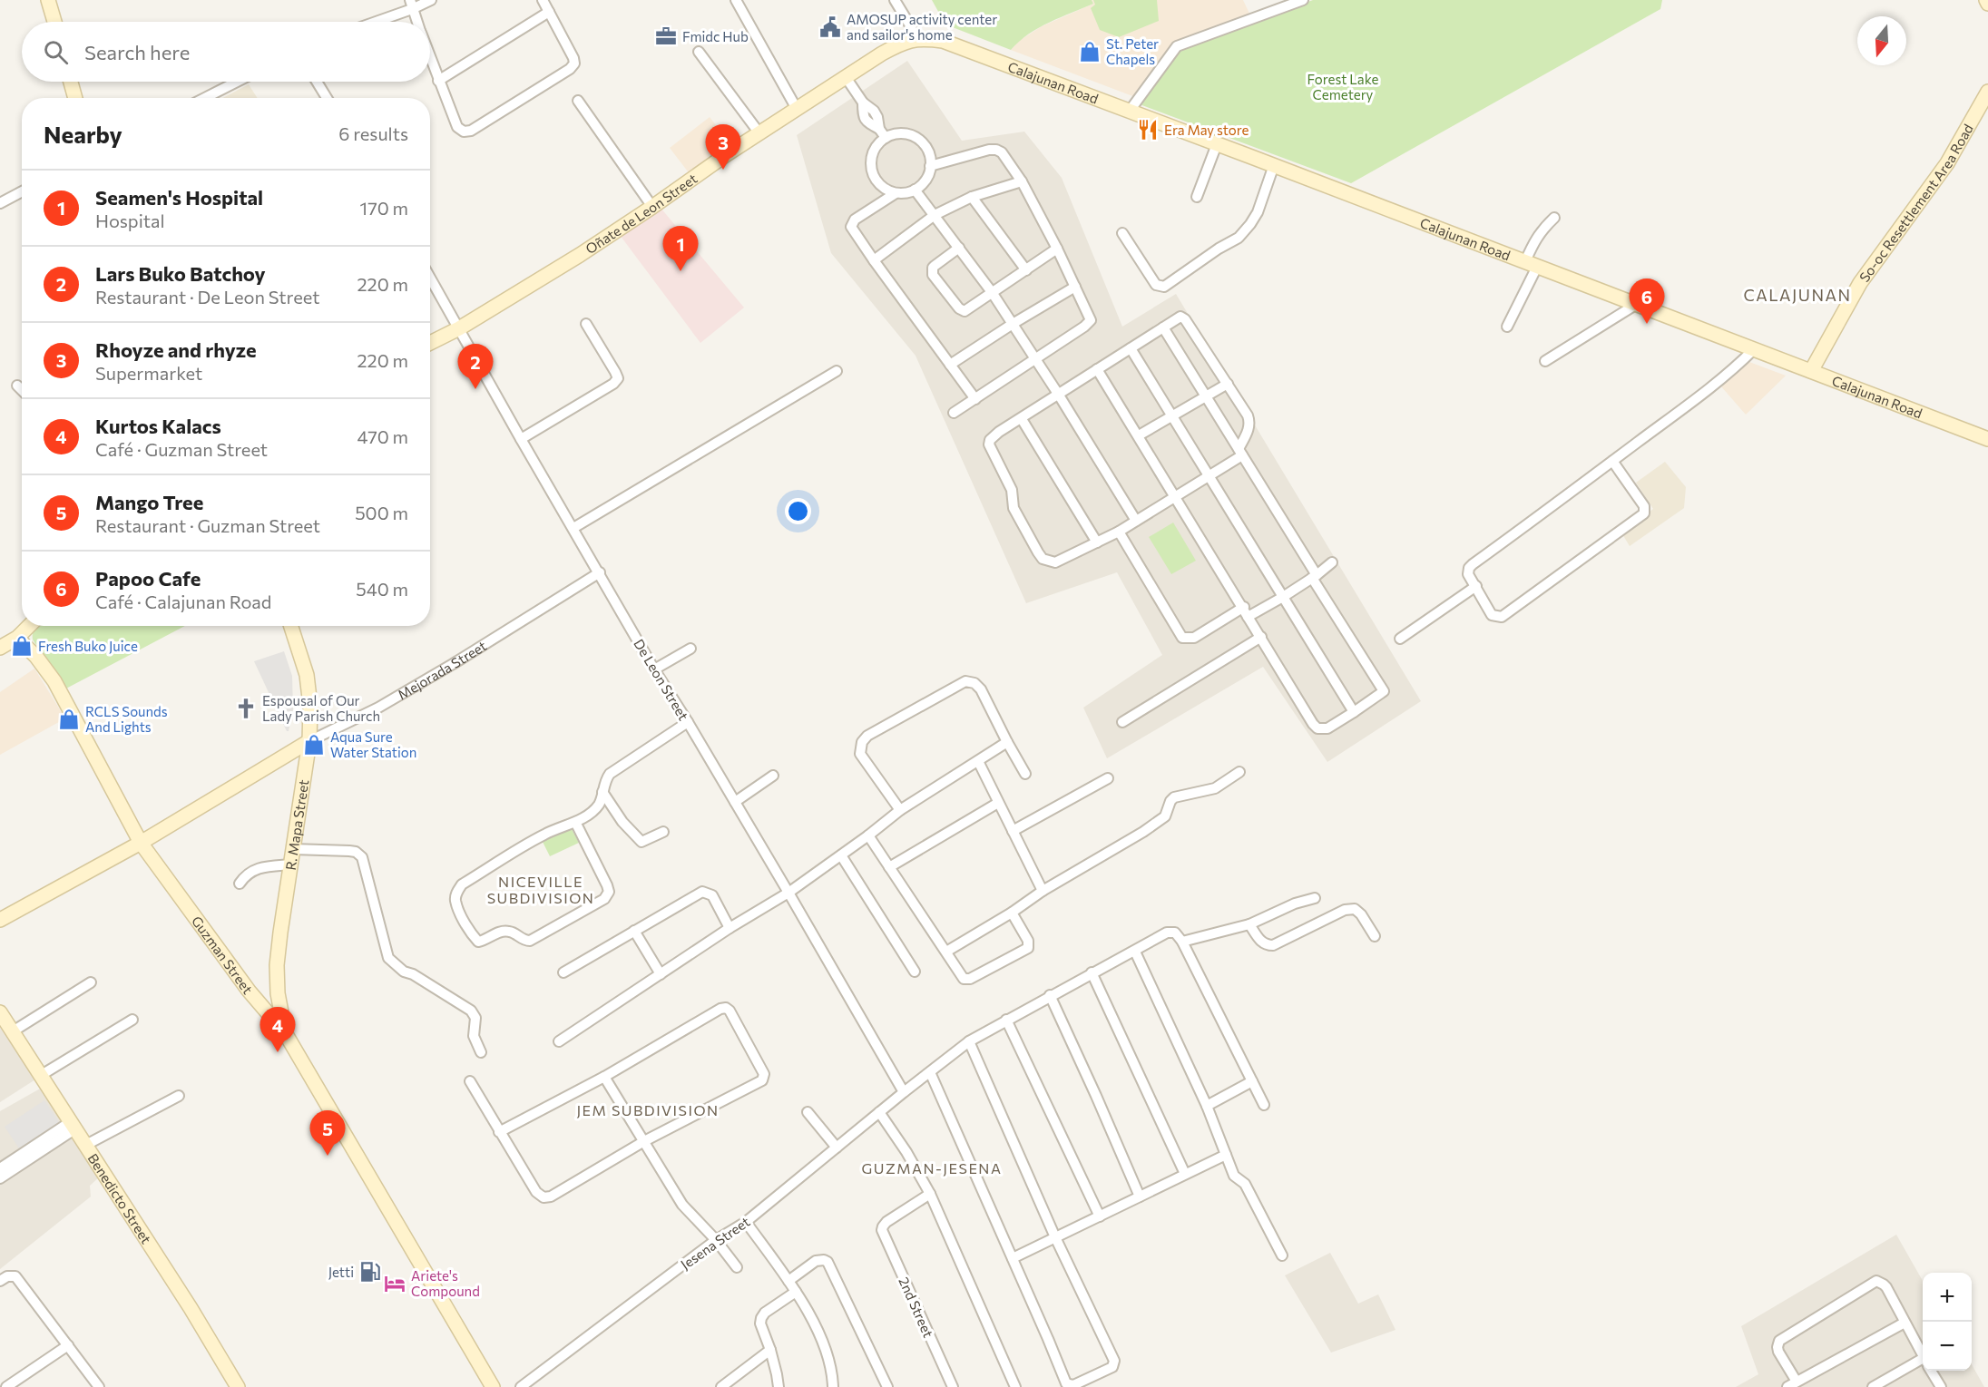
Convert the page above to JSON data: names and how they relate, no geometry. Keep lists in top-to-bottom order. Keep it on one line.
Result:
{"streets":{"main road":["Calajunan Road","So-oc Resettlement Area Road","Oñate de Leon Street","Mejorada Street","R. Mapa Street","Guzman Street","Benedicto Street"],"street":["De Leon Street","Jesena Street","2nd Street"]},"crossings":[["Calajunan Road","So-oc Resettlement Area Road"],["Calajunan Road","Oñate de Leon Street"],["Oñate de Leon Street","De Leon Street"],["Mejorada Street","De Leon Street"],["Mejorada Street","R. Mapa Street"],["Mejorada Street","Guzman Street"],["De Leon Street","Jesena Street"],["R. Mapa Street","Guzman Street"]],"districts":["CALAJUNAN","NICEVILLE SUBDIVISION","JEM SUBDIVISION","GUZMAN-JESENA"],"parks":["Forest Lake Cemetery"],"places":{"public building":["AMOSUP activity center and sailor's home"],"office":["Fmidc Hub"],"shop":["St. Peter Chapels","Fresh Buko Juice","RCLS Sounds And Lights","Aqua Sure Water Station"],"restaurant":["Era May store"],"church":["Espousal of Our Lady Parish Church"],"fuel station":["Jetti"],"hotel":["Ariete's Compound"]},"north":"bottom","page":{"search":"Search here","heading":["Nearby","6 results"],"pins":["3","1","6","2","4","5"],"list":[{"mark":"1","name":"Seamen's Hospital","note":"Hospital","value":"170 m"},{"mark":"2","name":"Lars Buko Batchoy","note":"Restaurant · De Leon Street","value":"220 m"},{"mark":"3","name":"Rhoyze and rhyze","note":"Supermarket","value":"220 m"},{"mark":"4","name":"Kurtos Kalacs","note":"Café · Guzman Street","value":"470 m"},{"mark":"5","name":"Mango Tree","note":"Restaurant · Guzman Street","value":"500 m"},{"mark":"6","name":"Papoo Cafe","note":"Café · Calajunan Road","value":"540 m"}],"map_buttons":["+","−"]}}
